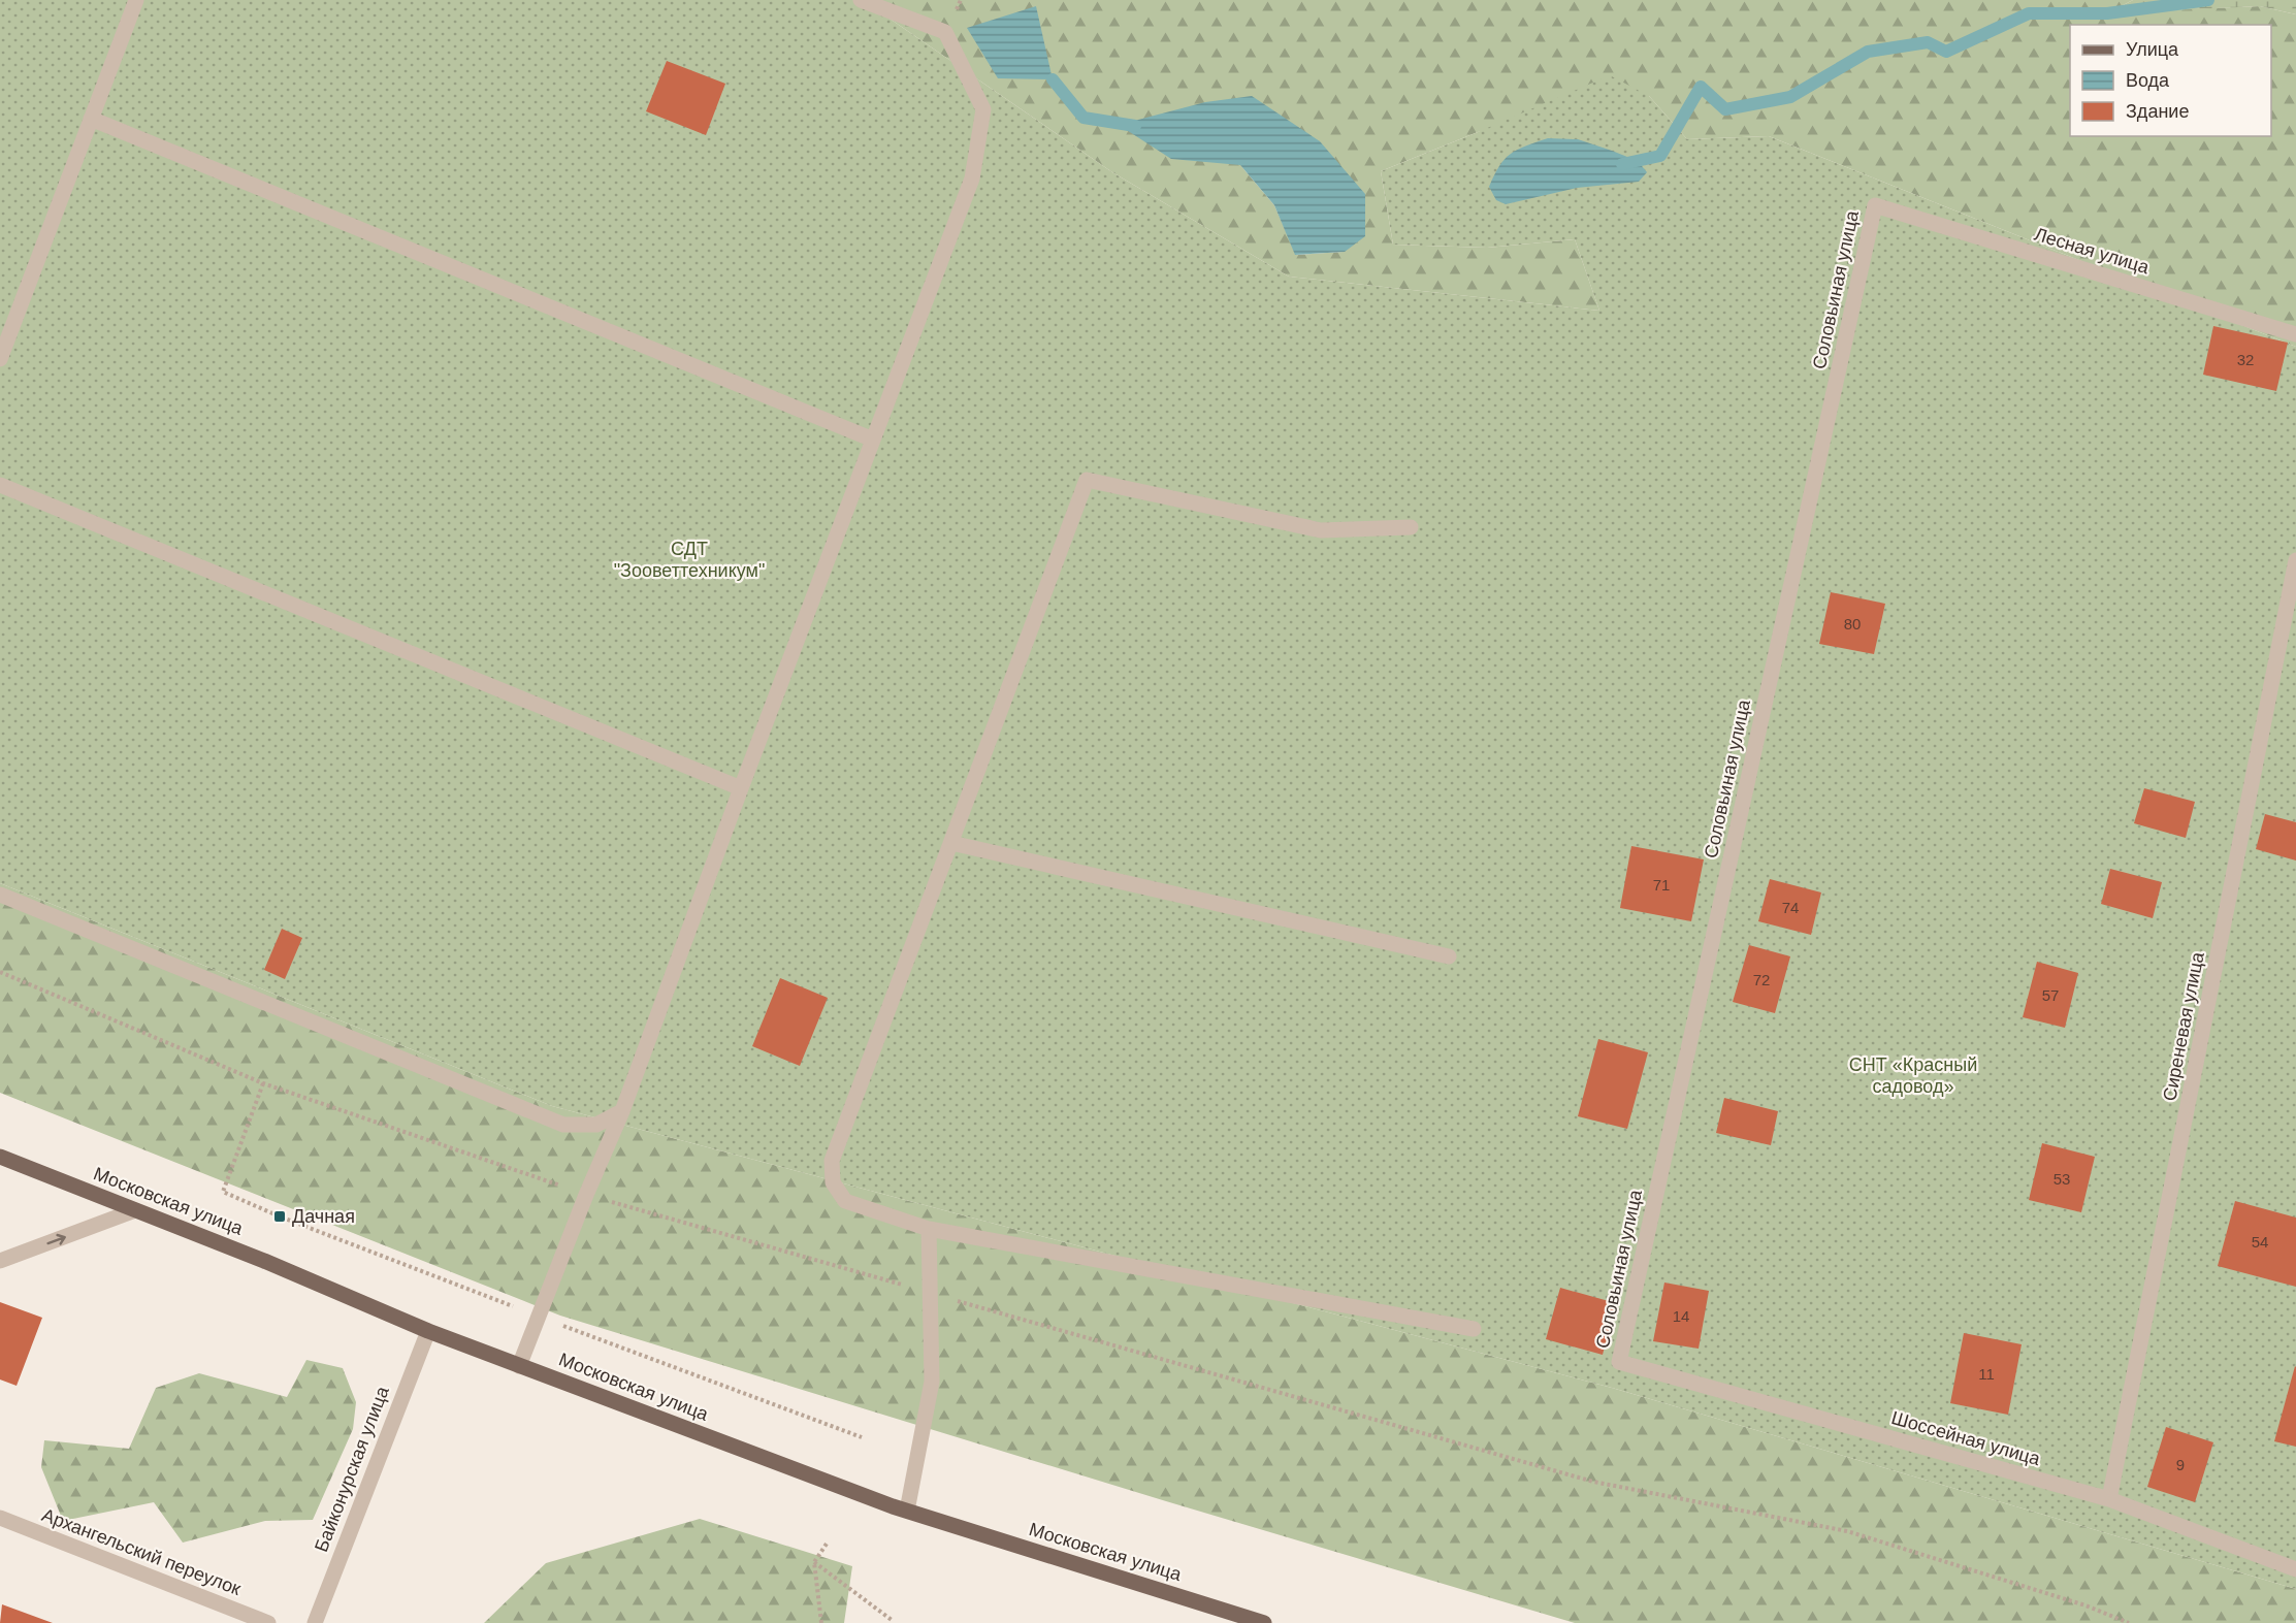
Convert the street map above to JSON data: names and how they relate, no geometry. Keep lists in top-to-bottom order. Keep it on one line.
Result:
{"streets":{"main road":["Московская улица"],"street":["Лесная улица","Соловьиная улица","Сиреневая улица","Шоссейная улица","Байконурская улица","Архангельский переулок"]},"crossings":[["Лесная улица","Соловьиная улица"],["Соловьиная улица","Шоссейная улица"],["Сиреневая улица","Шоссейная улица"],["Московская улица","Байконурская улица"]],"parks":["СДТ \"Зооветтехникум\"","СНТ «Красный садовод»"],"places":{"transit":["Дачная"]},"house_numbers":["32","80","71","74","72","57","53","54","14","11","9"],"legend":["Улица","Вода","Здание"]}
